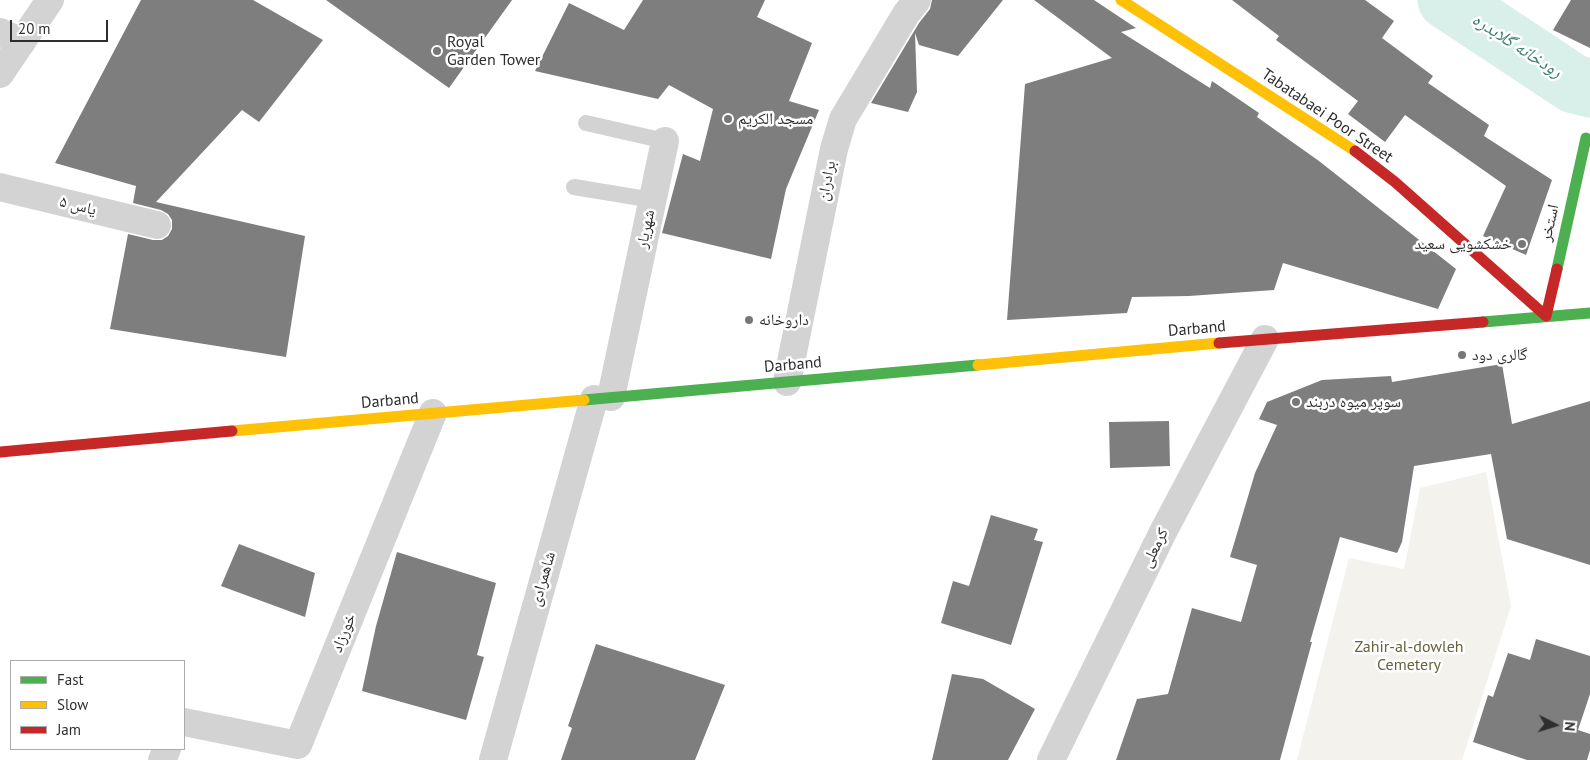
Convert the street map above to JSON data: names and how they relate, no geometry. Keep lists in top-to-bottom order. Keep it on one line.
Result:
{"streets":{"main road":["Tabatabaei Poor Street","استخر","Darband"],"street":["برادران","یاس ۵","شهریار","کرمعلی","شاهمرادی","خورزاد"]},"crossings":[["Tabatabaei Poor Street","استخر"],["Tabatabaei Poor Street","Darband"],["برادران","Darband"],["استخر","Darband"],["شهریار","Darband"],["شهریار","شاهمرادی"],["Darband","کرمعلی"],["Darband","شاهمرادی"],["Darband","خورزاد"]],"water":["رودخانه گلابدره"],"parks":["Zahir-al-dowleh Cemetery"],"places":["Royal Garden Tower","مسجد الکریم","خشکشویی سعید","داروخانه","گالری دود","سوپر میوه دربند"],"legend":["Fast","Slow","Jam"],"scale_bar":"20 m","north":"right"}
